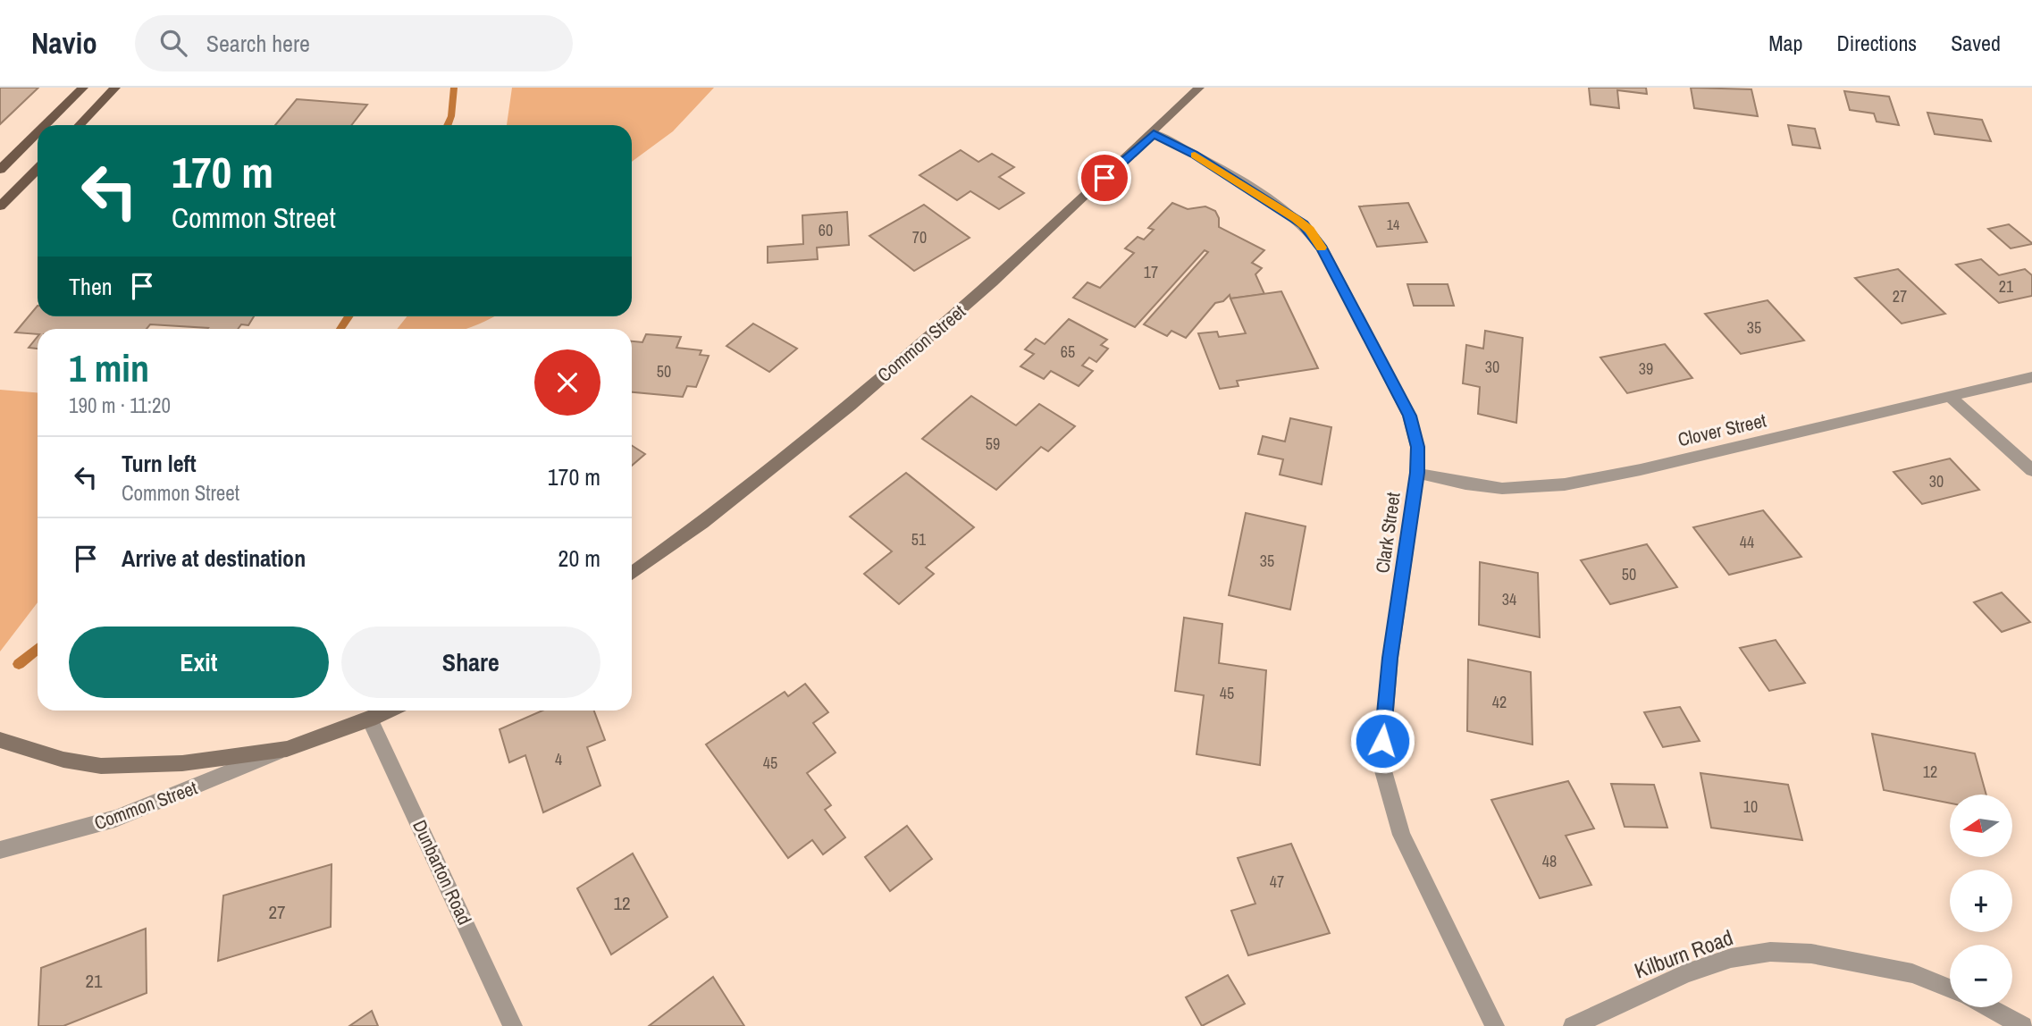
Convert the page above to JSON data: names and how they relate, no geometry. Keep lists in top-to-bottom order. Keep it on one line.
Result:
{"streets":{"main road":["Common Street"],"street":["Clover Street","Clark Street","Dunbarton Road","Kilburn Road"]},"crossings":[["Common Street","Clark Street"],["Common Street","Dunbarton Road"],["Clover Street","Clark Street"]],"house_numbers":["14","60","70","17","21","27","35","65","30","39","50","59","30","51","44","35","50","34","45","42","4","45","12","10","48","47","12","27","21"],"north":"left","page":{"header":"Navio","search":"Search here","nav":["Map","Directions","Saved"],"turn":["170 m","Common Street"],"then":"Then","heading":["1 min","190 m · 11:20"],"list":[{"name":"Turn left","note":"Common Street","value":"170 m"},{"name":"Arrive at destination","value":"20 m"}],"buttons":["Exit","Share"],"map_buttons":["+","−"]}}
